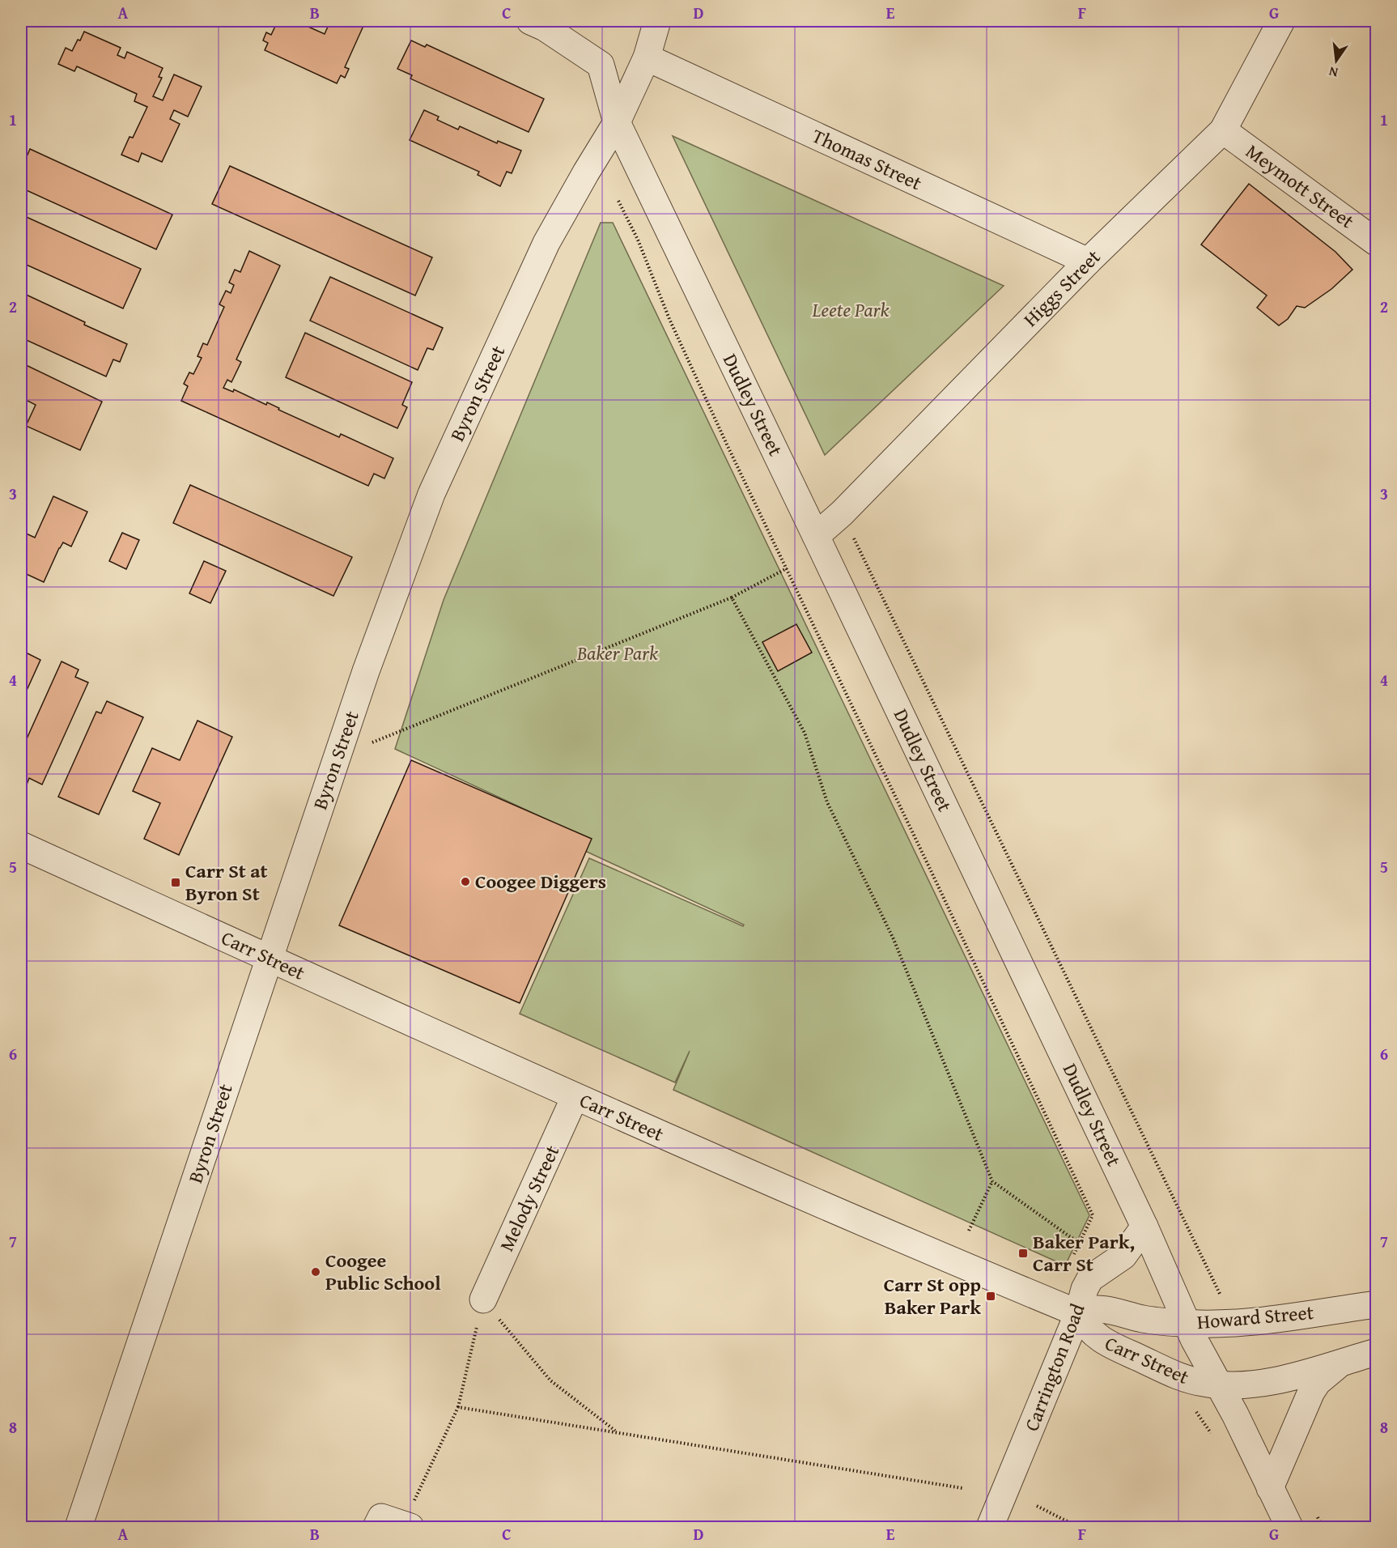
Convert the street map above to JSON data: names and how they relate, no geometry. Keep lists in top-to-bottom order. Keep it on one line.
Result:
{"streets":{"street":["Thomas Street","Meymott Street","Higgs Street","Byron Street","Dudley Street","Carr Street","Melody Street","Howard Street","Carrington Road"]},"crossings":[["Thomas Street","Higgs Street"],["Thomas Street","Byron Street"],["Meymott Street","Higgs Street"],["Higgs Street","Dudley Street"],["Byron Street","Dudley Street"],["Byron Street","Carr Street"],["Dudley Street","Carr Street"],["Dudley Street","Howard Street"],["Dudley Street","Carrington Road"],["Carr Street","Melody Street"],["Carr Street","Howard Street"],["Carr Street","Carrington Road"],["Howard Street","Carrington Road"]],"parks":["Leete Park","Baker Park"],"places":{"other":["Coogee Diggers","Coogee Public School"],"transit":["Carr St at Byron St","Baker Park, Carr St","Carr St opp Baker Park"]},"north":"bottom","grid":{"columns":["A","B","C","D","E","F","G"],"rows":["1","2","3","4","5","6","7","8"]}}
